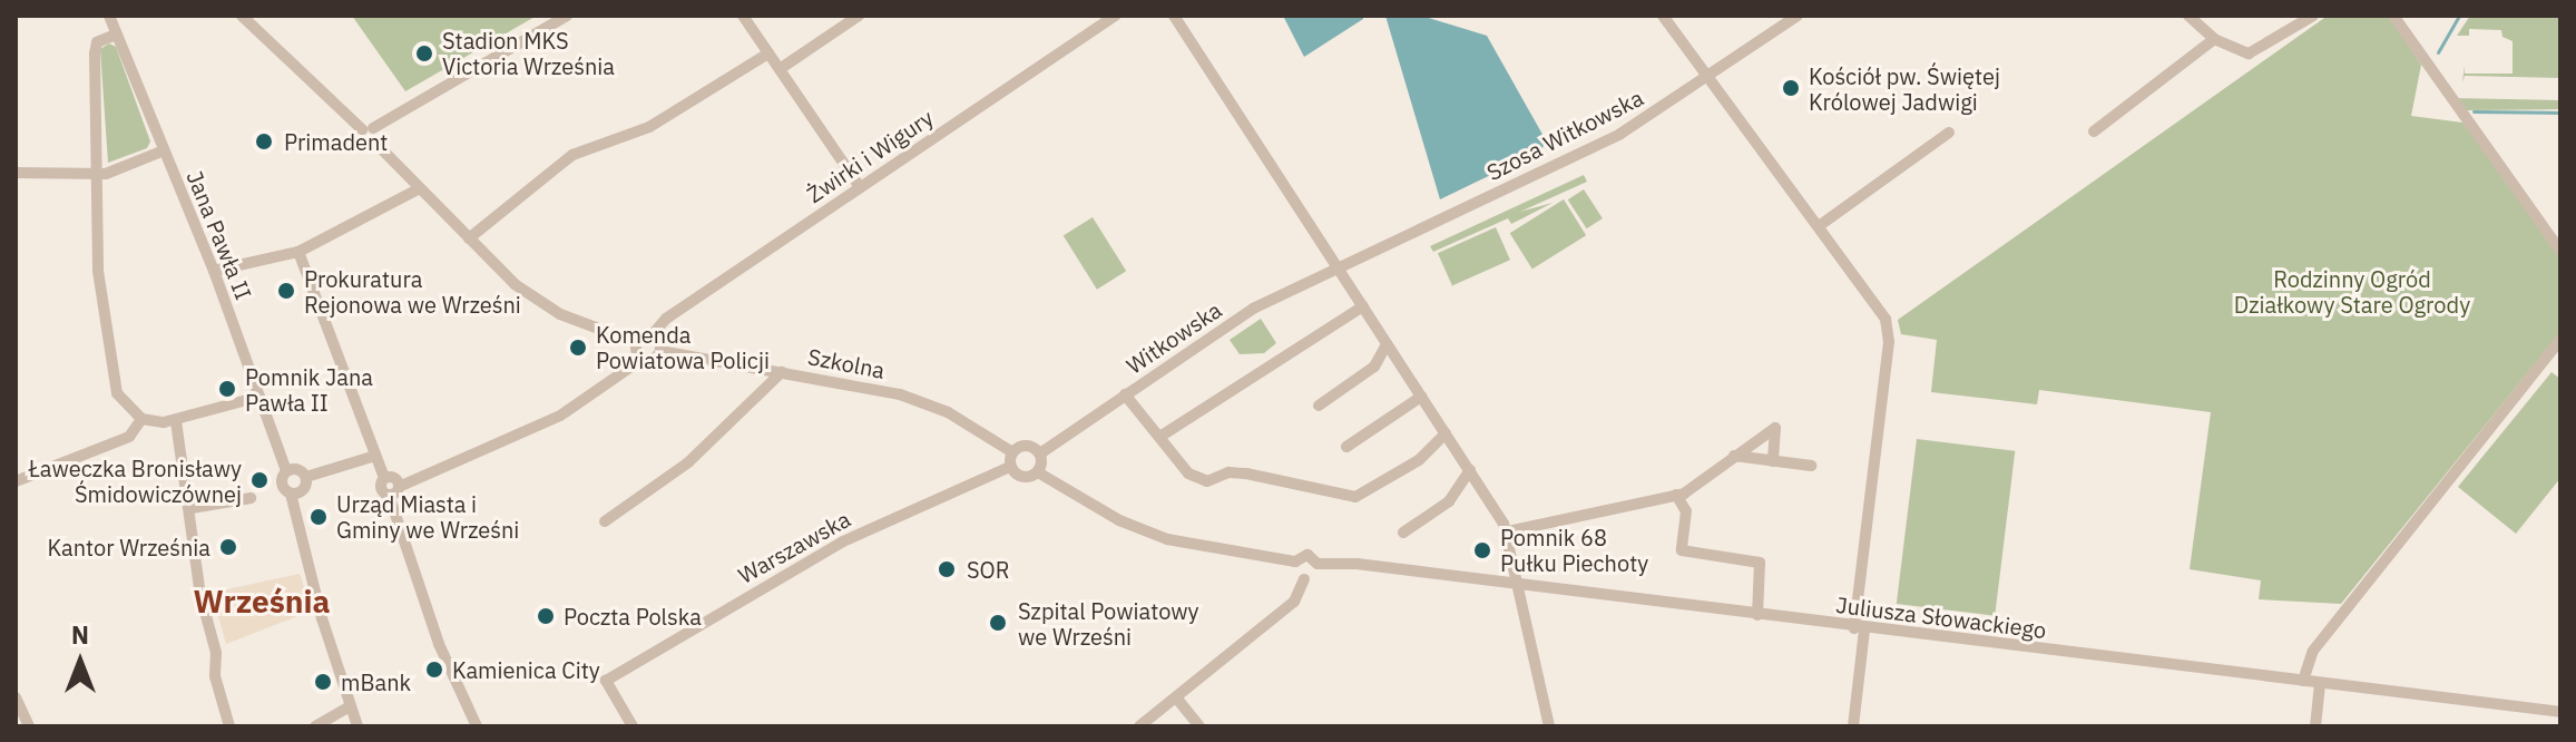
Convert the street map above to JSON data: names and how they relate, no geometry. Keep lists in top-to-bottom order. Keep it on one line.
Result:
{"streets":{"street":["Szosa Witkowska","Żwirki i Wigury","Jana Pawła II","Witkowska","Szkolna","Warszawska","Juliusza Słowackiego"]},"crossings":[["Szosa Witkowska","Witkowska"],["Witkowska","Szkolna"],["Witkowska","Warszawska"],["Szkolna","Warszawska"]],"districts":["Września"],"parks":["Rodzinny Ogród Działkowy Stare Ogrody"],"places":["Stadion MKS Victoria Września","Kościół pw. Świętej Królowej Jadwigi","Primadent","Prokuratura Rejonowa we Wrześni","Komenda Powiatowa Policji","Pomnik Jana Pawła II","Ławeczka Bronisławy Śmidowiczównej","Urząd Miasta i Gminy we Wrześni","Kantor Września","Pomnik 68 Pułku Piechoty","SOR","Poczta Polska","Szpital Powiatowy we Wrześni","Kamienica City","mBank"],"north":"top"}
